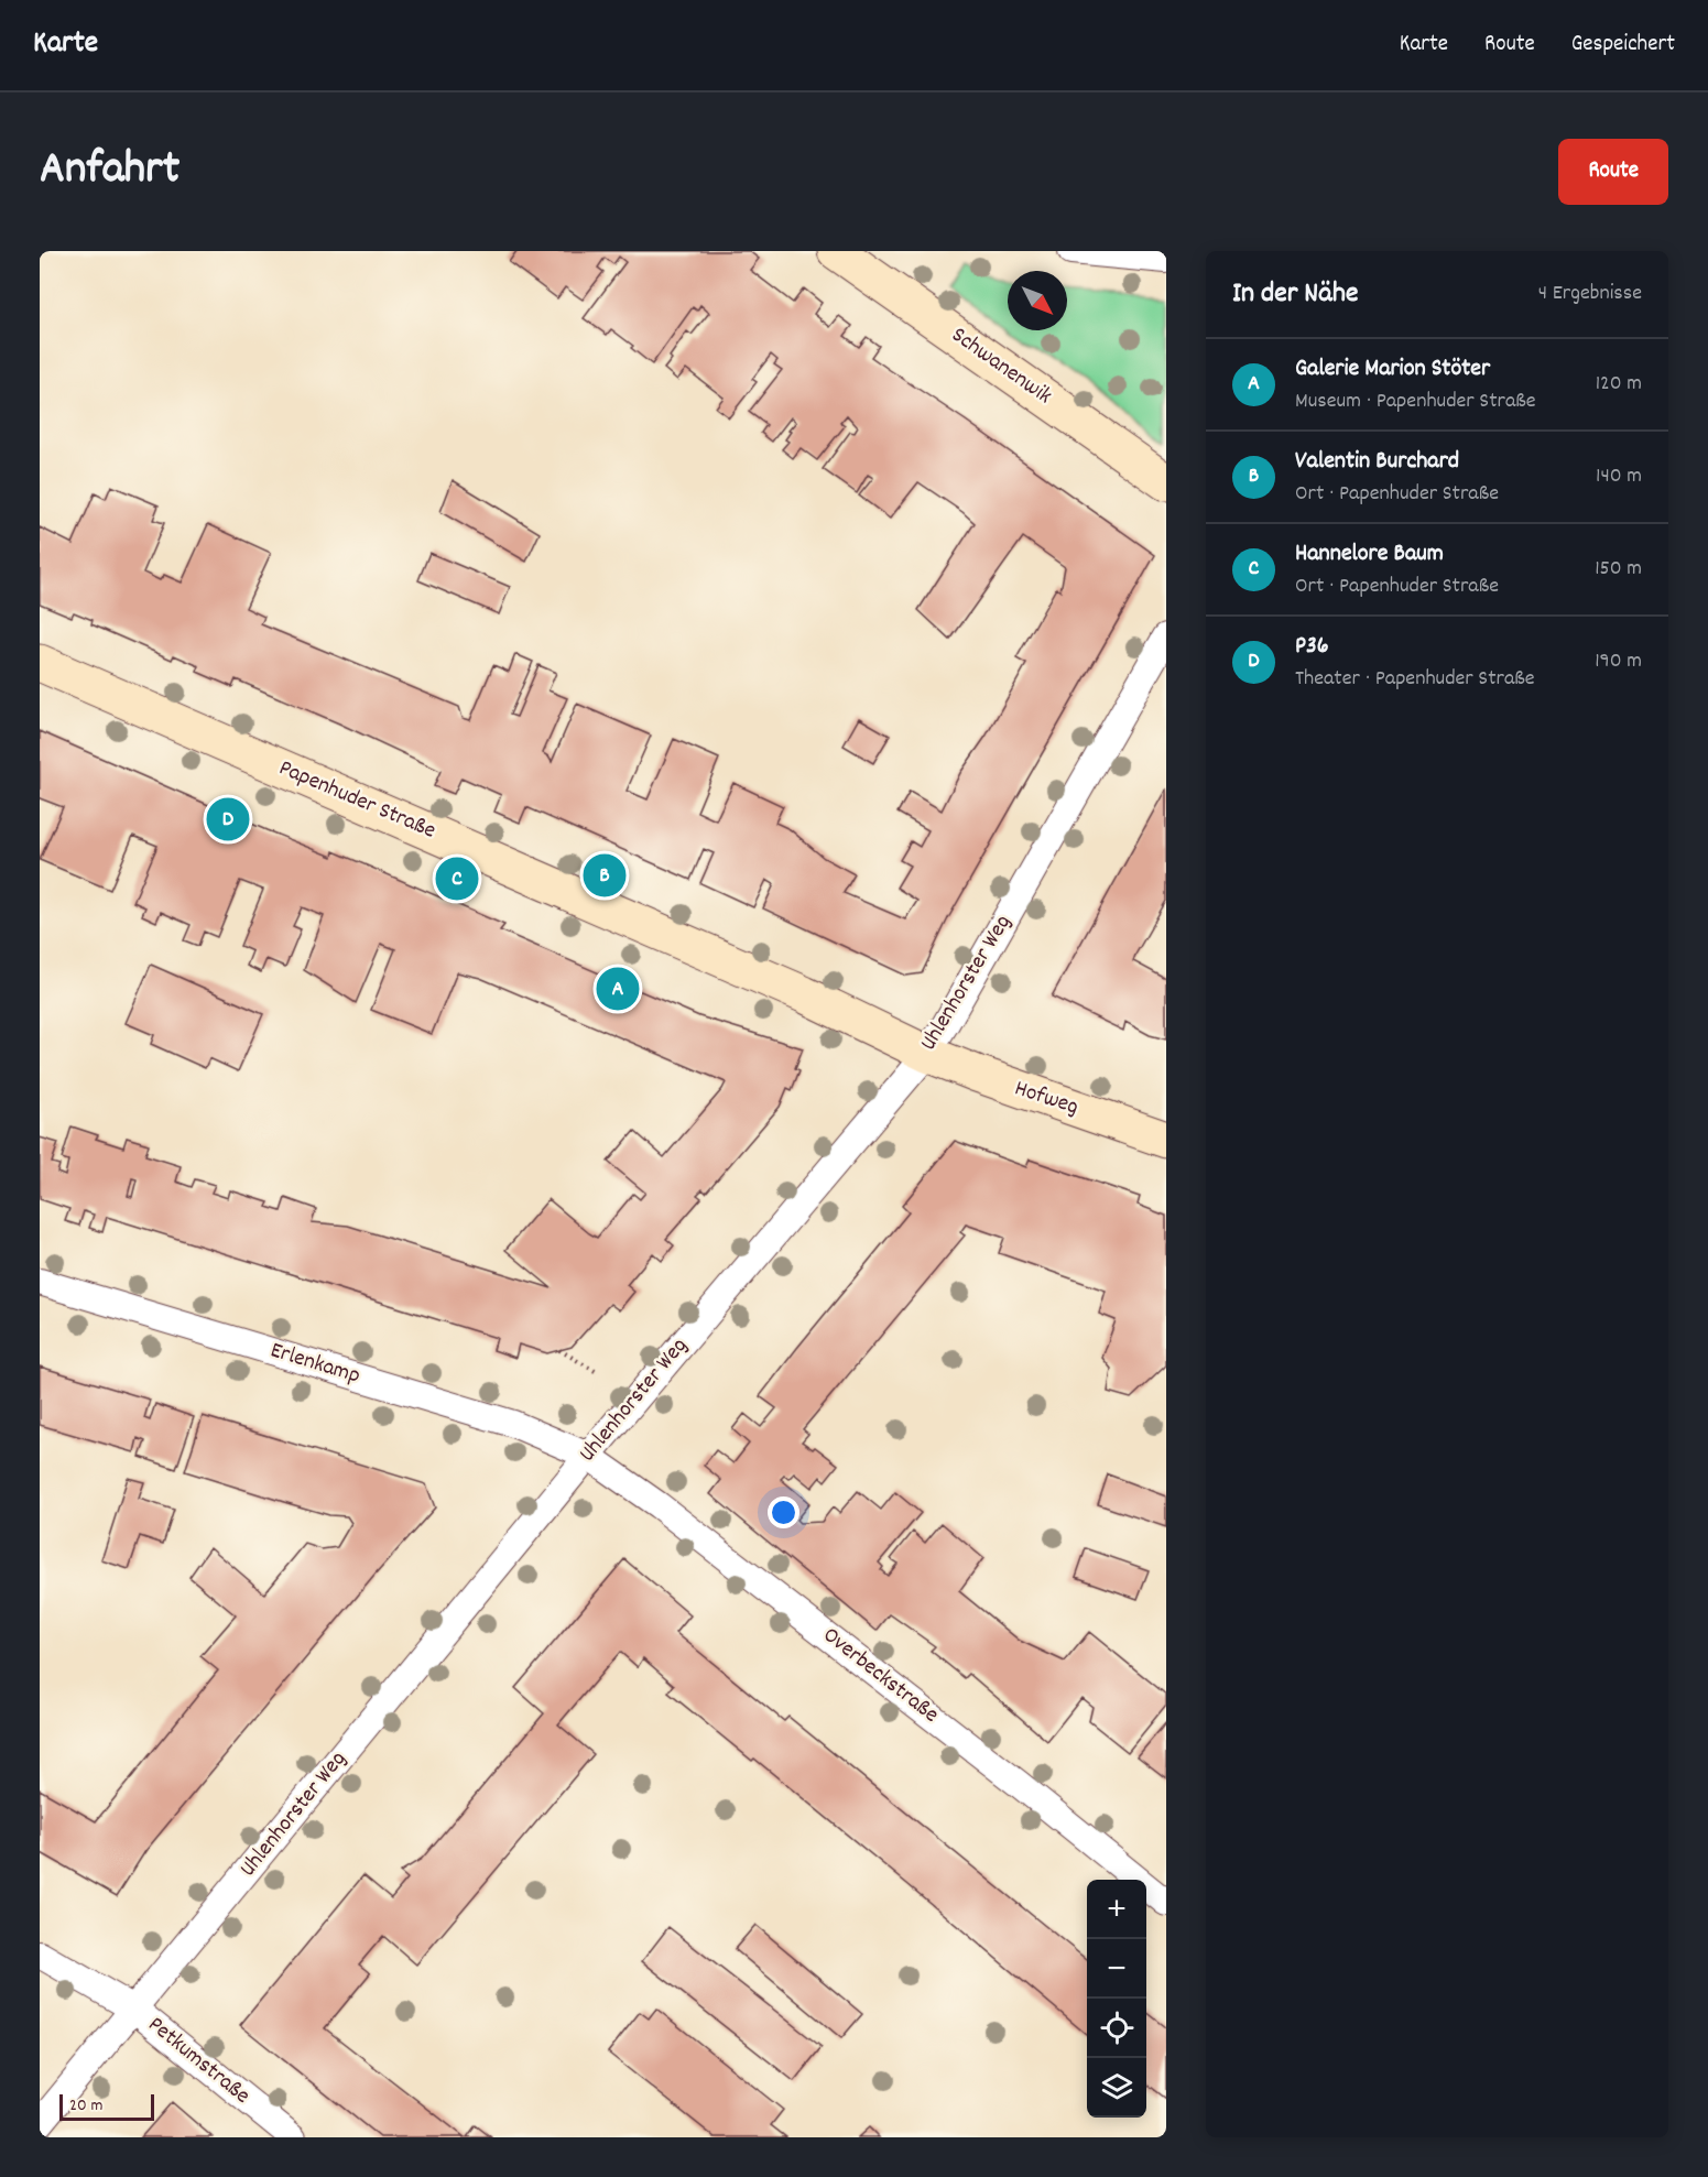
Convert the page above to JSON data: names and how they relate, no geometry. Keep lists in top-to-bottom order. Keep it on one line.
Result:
{"streets":{"street":["Schwanenwik","Papenhuder Straße","Uhlenhorster Weg","Hofweg","Erlenkamp","Overbeckstraße","Petkumstraße"]},"crossings":[["Papenhuder Straße","Uhlenhorster Weg"],["Papenhuder Straße","Hofweg"],["Uhlenhorster Weg","Hofweg"],["Uhlenhorster Weg","Erlenkamp"],["Uhlenhorster Weg","Overbeckstraße"],["Uhlenhorster Weg","Petkumstraße"],["Erlenkamp","Overbeckstraße"]],"scale_bar":"20 m","north":"bottom right","page":{"header":"Karte","nav":["Karte","Route","Gespeichert"],"title":"Anfahrt","buttons":"Route","heading":["In der Nähe","4 Ergebnisse"],"list":[{"mark":"A","name":"Galerie Marion Stöter","note":"Museum · Papenhuder Straße","value":"120 m"},{"mark":"B","name":"Valentin Burchard","note":"Ort · Papenhuder Straße","value":"140 m"},{"mark":"C","name":"Hannelore Baum","note":"Ort · Papenhuder Straße","value":"150 m"},{"mark":"D","name":"P36","note":"Theater · Papenhuder Straße","value":"190 m"}],"pins":["D","B","C","A"],"map_buttons":["+","−"],"scale":"20 m"}}
